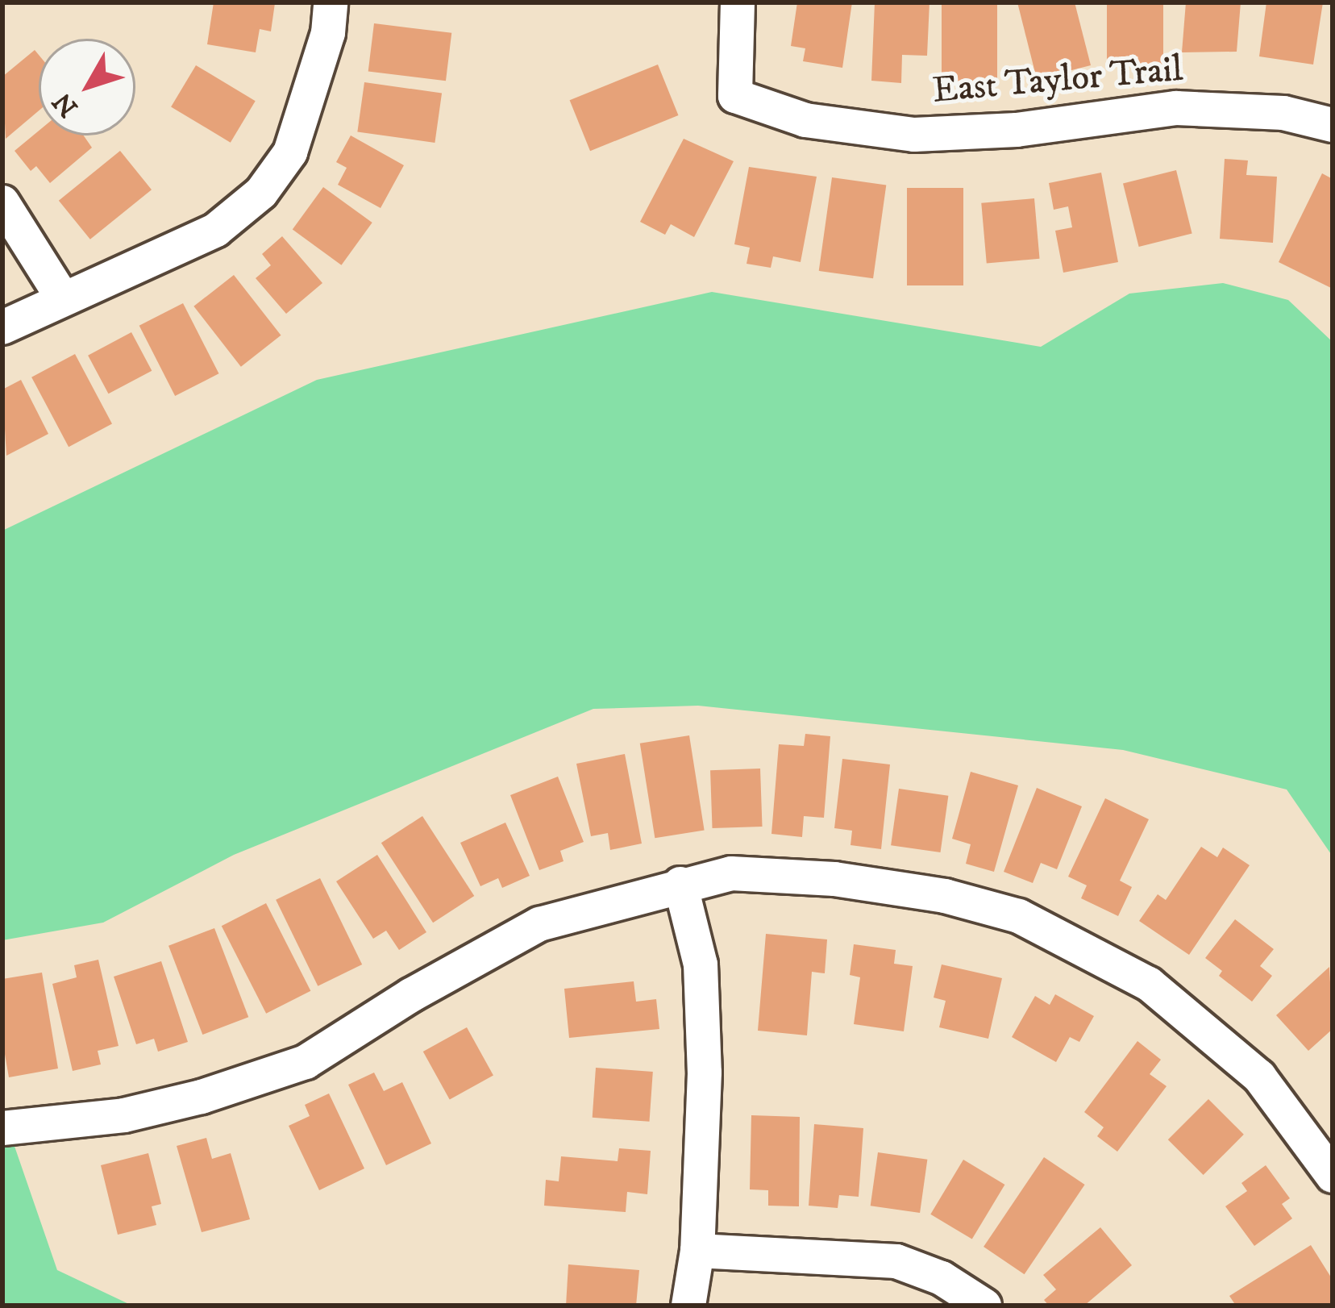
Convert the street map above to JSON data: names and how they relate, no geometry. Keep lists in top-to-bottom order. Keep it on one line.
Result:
{"streets":{"street":["East Taylor Trail"]},"north":"bottom left"}
